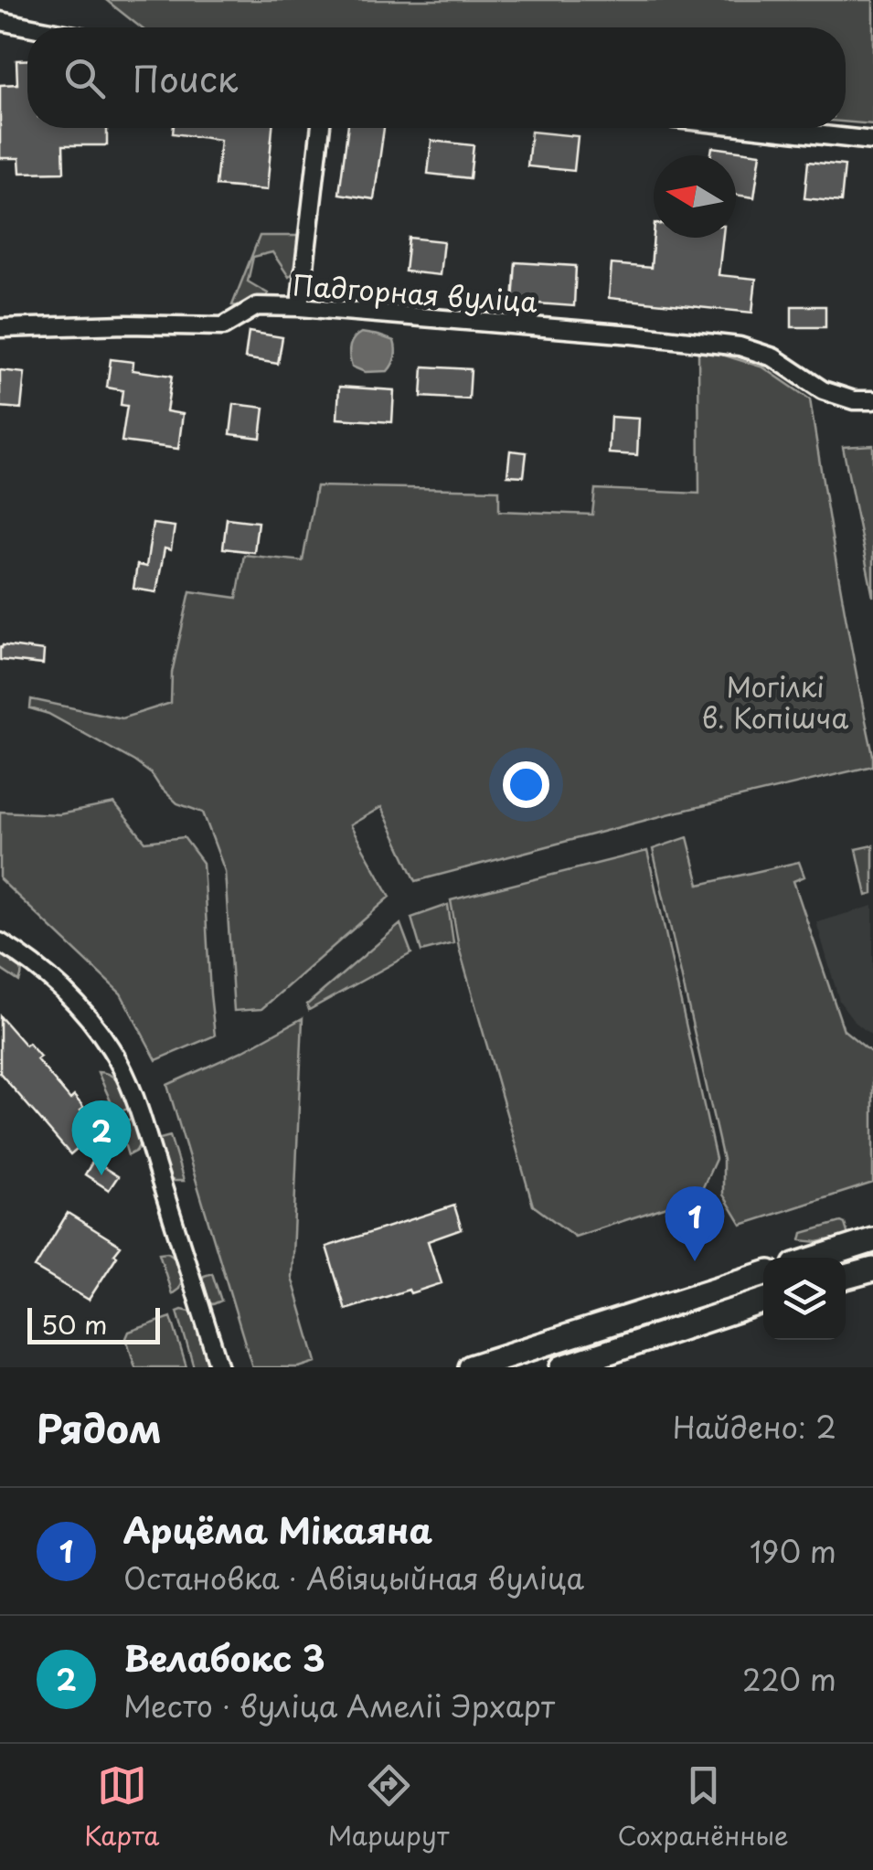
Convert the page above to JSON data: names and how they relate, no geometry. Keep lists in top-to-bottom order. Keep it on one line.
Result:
{"streets":{"street":["Падгорная вуліца"]},"parks":["Могілкі в. Копішча"],"scale_bar":"50 m","north":"left","page":{"search":"Поиск","pins":["2","1"],"scale":"50 m","heading":["Рядом","Найдено: 2"],"list":[{"mark":"1","name":"Арцёма Мікаяна","note":"Остановка · Авіяцыйная вуліца","value":"190 m"},{"mark":"2","name":"Велабокс 3","note":"Место · вуліца Амеліі Эрхарт","value":"220 m"}],"nav":["Карта","Маршрут","Сохранённые"]}}
